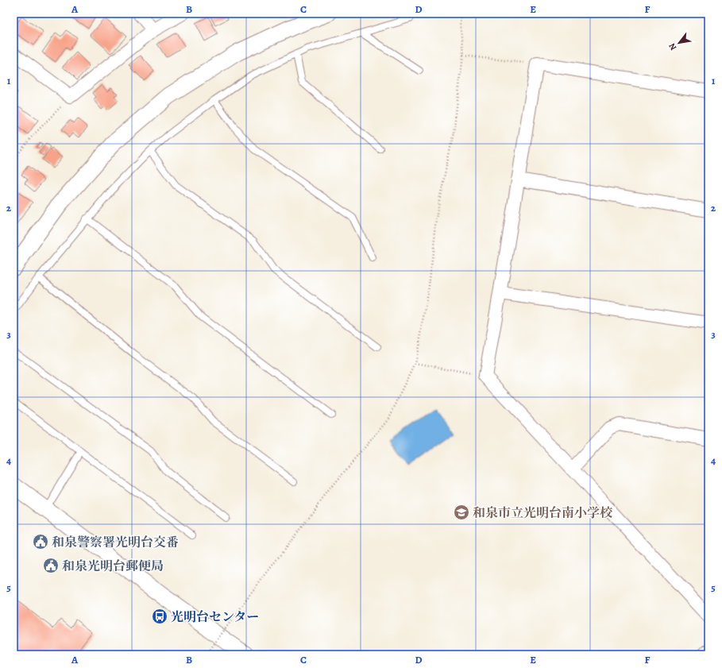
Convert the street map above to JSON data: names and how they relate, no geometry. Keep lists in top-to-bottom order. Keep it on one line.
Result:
{"places":{"school or university":["和泉市立光明台南小学校"],"public building":["和泉警察署光明台交番","和泉光明台郵便局"],"bus stop":["光明台センター"]},"north":"bottom left","grid":{"columns":["A","B","C","D","E","F"],"rows":["1","2","3","4","5"]}}
